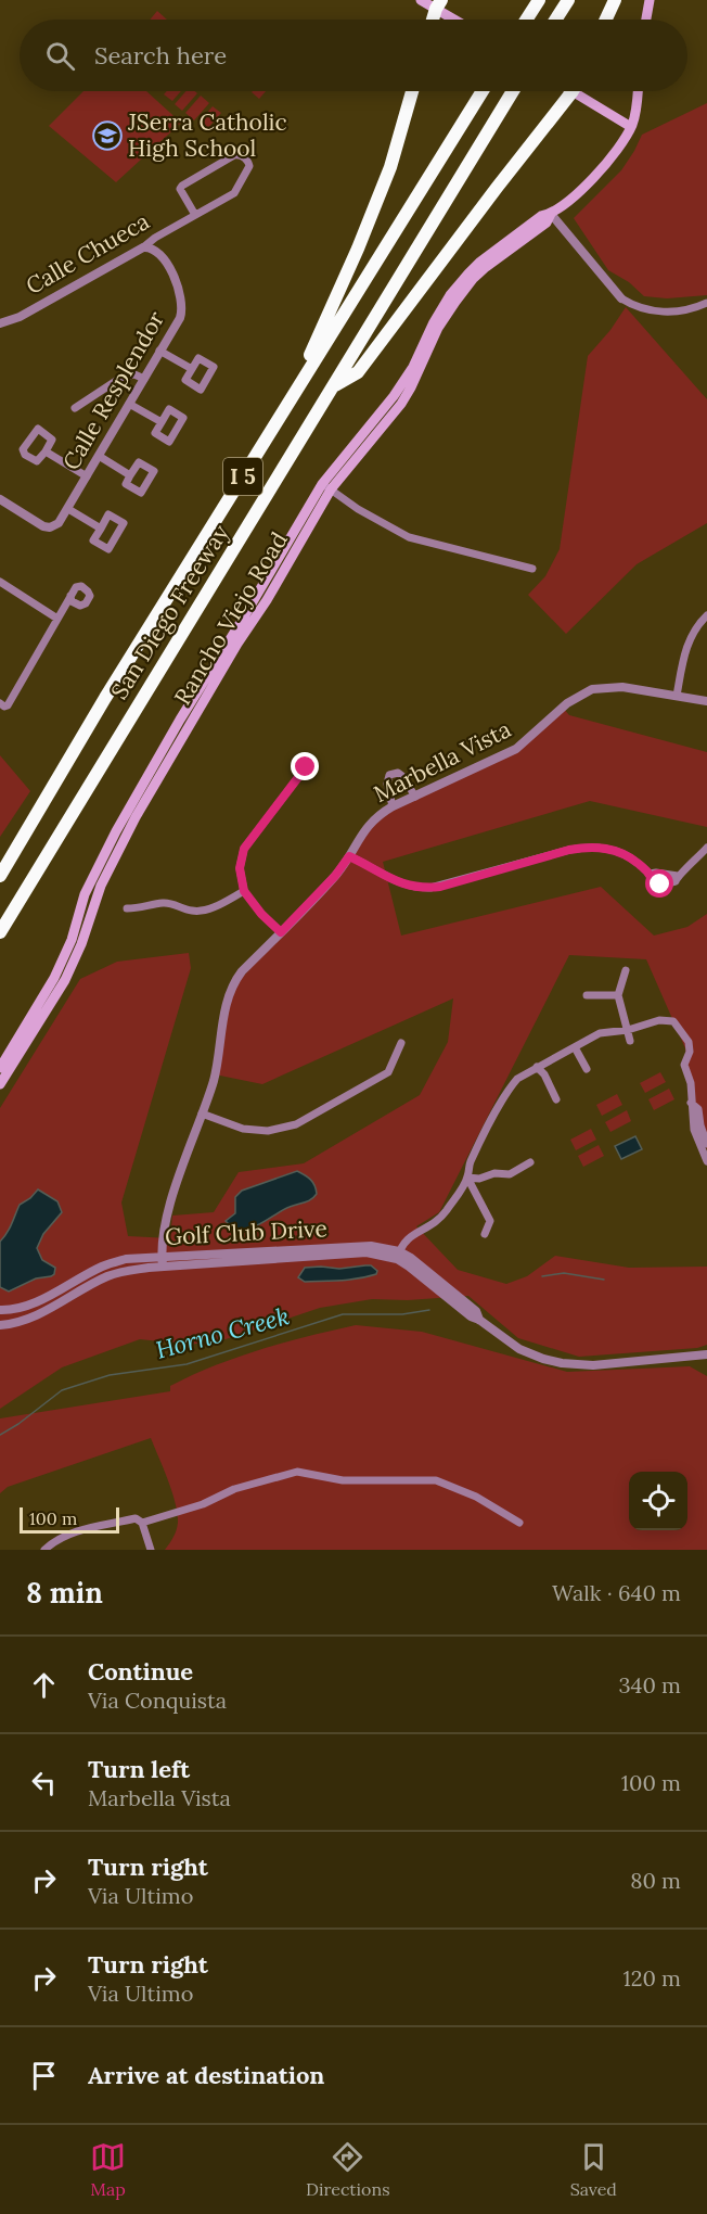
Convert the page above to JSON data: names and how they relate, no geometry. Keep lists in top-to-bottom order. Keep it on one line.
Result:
{"streets":{"highway":["I 5","San Diego Freeway"],"main road":["Rancho Viejo Road"],"street":["Calle Chueca","Calle Resplendor","Marbella Vista","Golf Club Drive"]},"crossings":[["Calle Chueca","Calle Resplendor"],["Marbella Vista","Golf Club Drive"]],"water":["Horno Creek"],"places":{"school or university":["JSerra Catholic High School"]},"scale_bar":"100 m","page":{"search":"Search here","scale":"100 m","heading":["8 min","Walk · 640 m"],"list":[["Continue","Via Conquista","340 m"],["Turn left","Marbella Vista","100 m"],["Turn right","Via Ultimo","80 m"],["Turn right","Via Ultimo","120 m"],"Arrive at destination"],"nav":["Map","Directions","Saved"]}}
